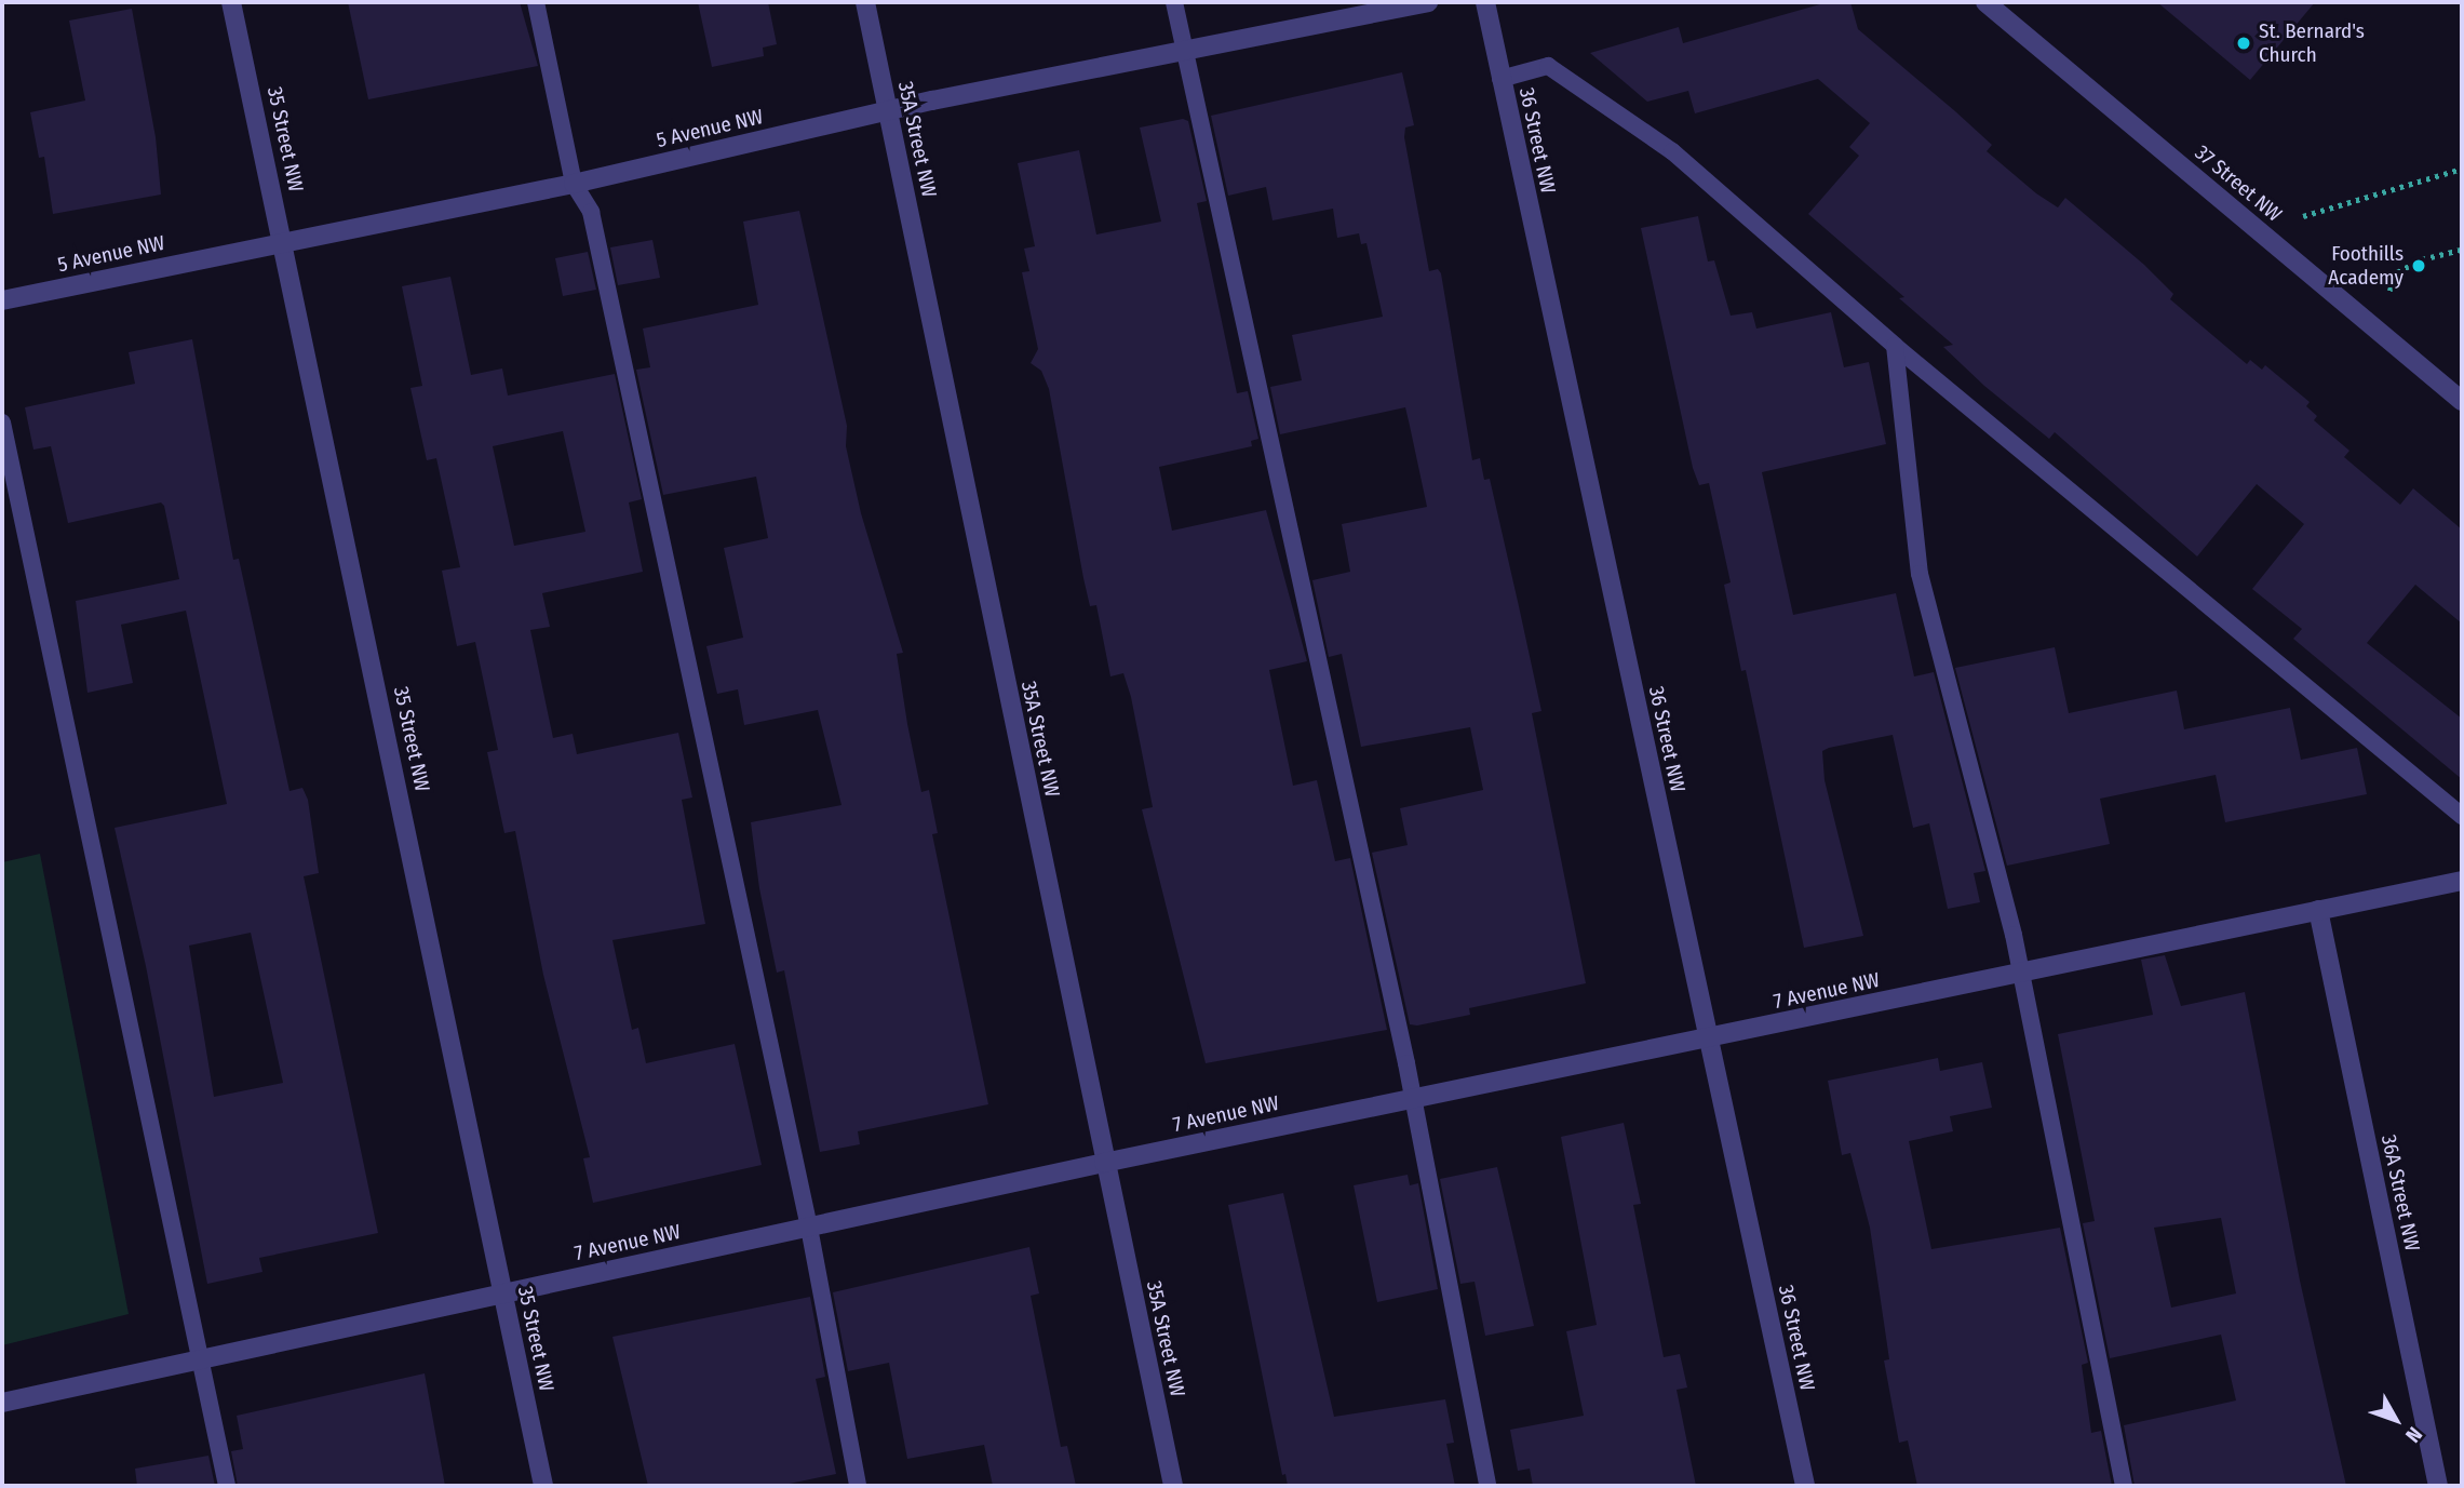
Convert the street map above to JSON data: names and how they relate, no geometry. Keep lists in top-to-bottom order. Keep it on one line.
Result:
{"streets":{"street":["5 Avenue NW","35 Street NW","35A Street NW","36 Street NW","37 Street NW","7 Avenue NW","36A Street NW"]},"crossings":[["5 Avenue NW","35 Street NW"],["5 Avenue NW","35A Street NW"],["35 Street NW","7 Avenue NW"],["35A Street NW","7 Avenue NW"],["36 Street NW","7 Avenue NW"],["7 Avenue NW","36A Street NW"]],"places":["St. Bernard's Church","Foothills Academy"],"north":"bottom right"}
